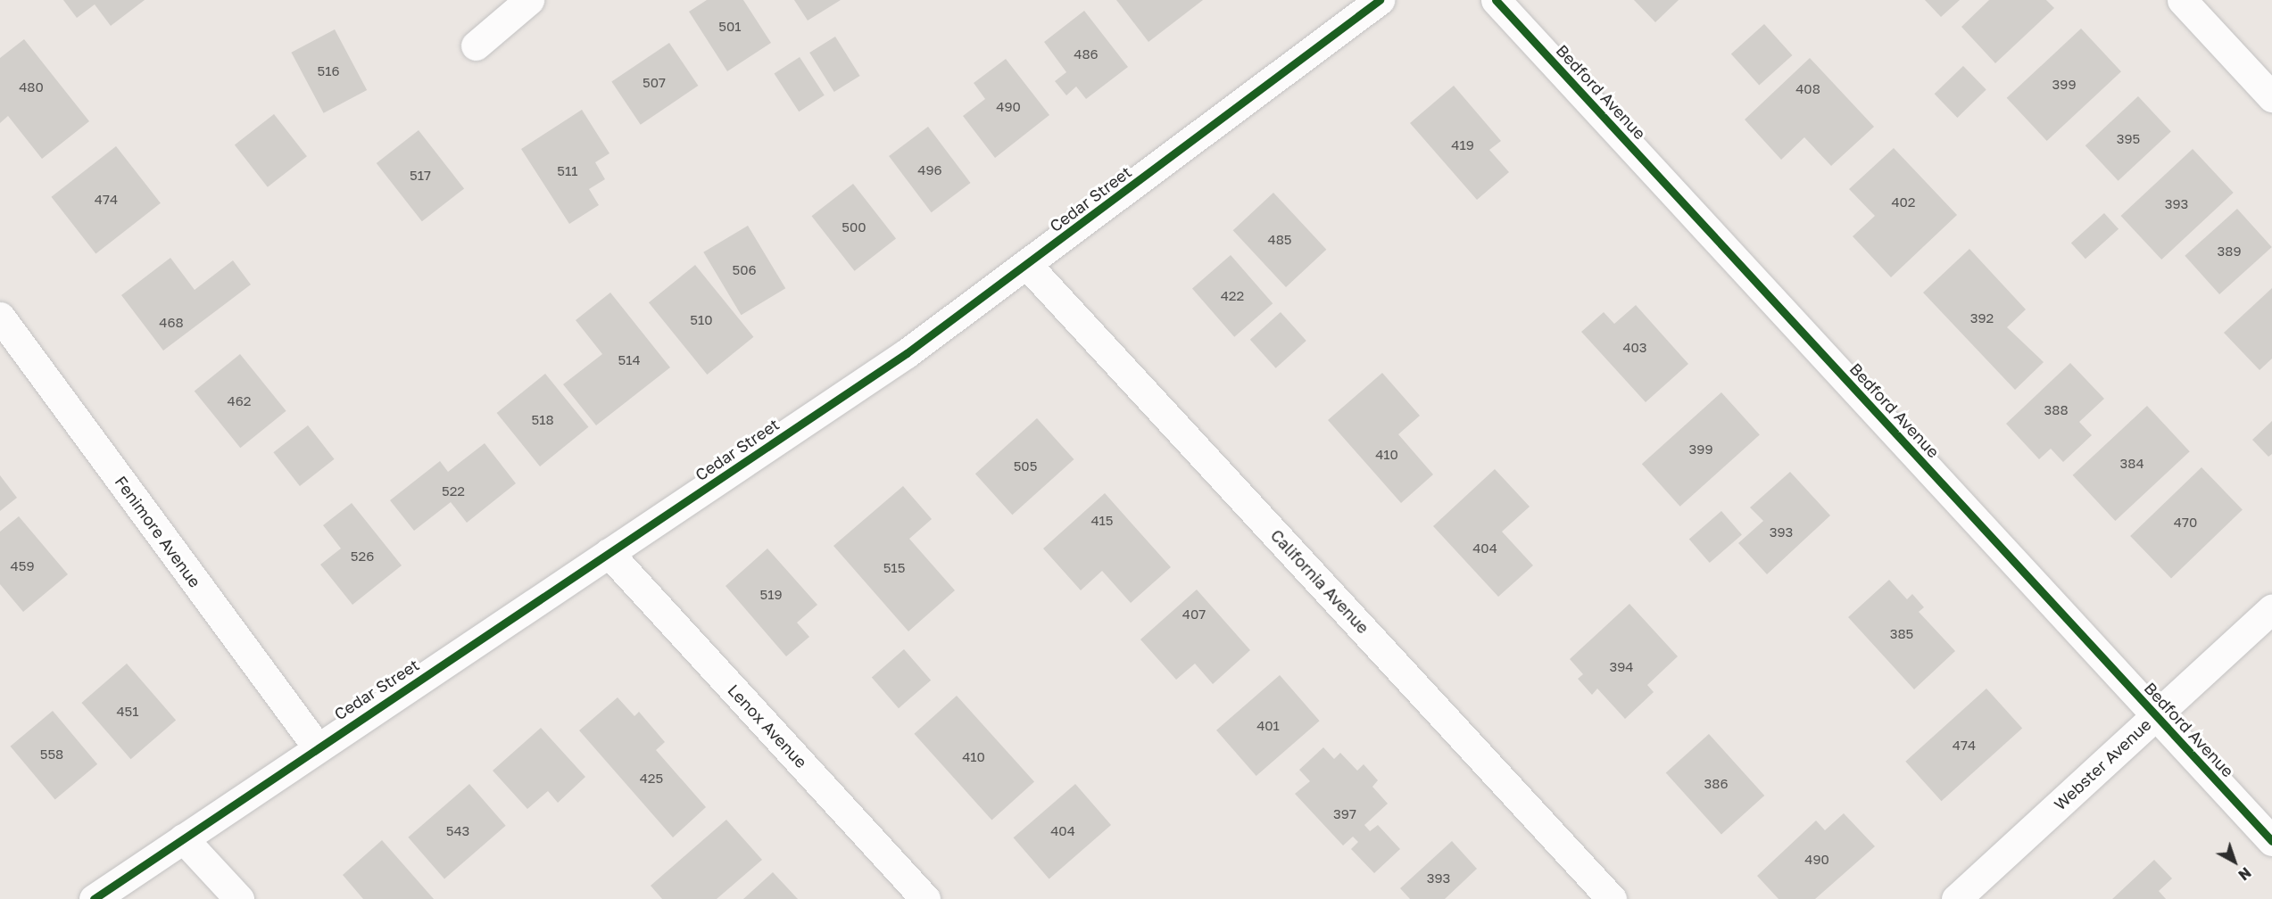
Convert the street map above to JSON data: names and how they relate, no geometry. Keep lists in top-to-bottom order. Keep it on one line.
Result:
{"streets":{"street":["Bedford Avenue","Cedar Street","Fenimore Avenue","California Avenue","Lenox Avenue","Webster Avenue"]},"crossings":[["Bedford Avenue","Webster Avenue"],["Cedar Street","Fenimore Avenue"],["Cedar Street","California Avenue"],["Cedar Street","Lenox Avenue"]],"house_numbers":["501","486","516","507","399","480","408","490","395","419","496","511","517","474","402","393","500","485","389","506","422","392","510","468","403","514","462","388","518","399","410","384","505","522","415","470","393","404","526","459","515","519","407","385","394","451","401","474","558","410","425","386","397","543","404","490","393"],"north":"bottom right"}
